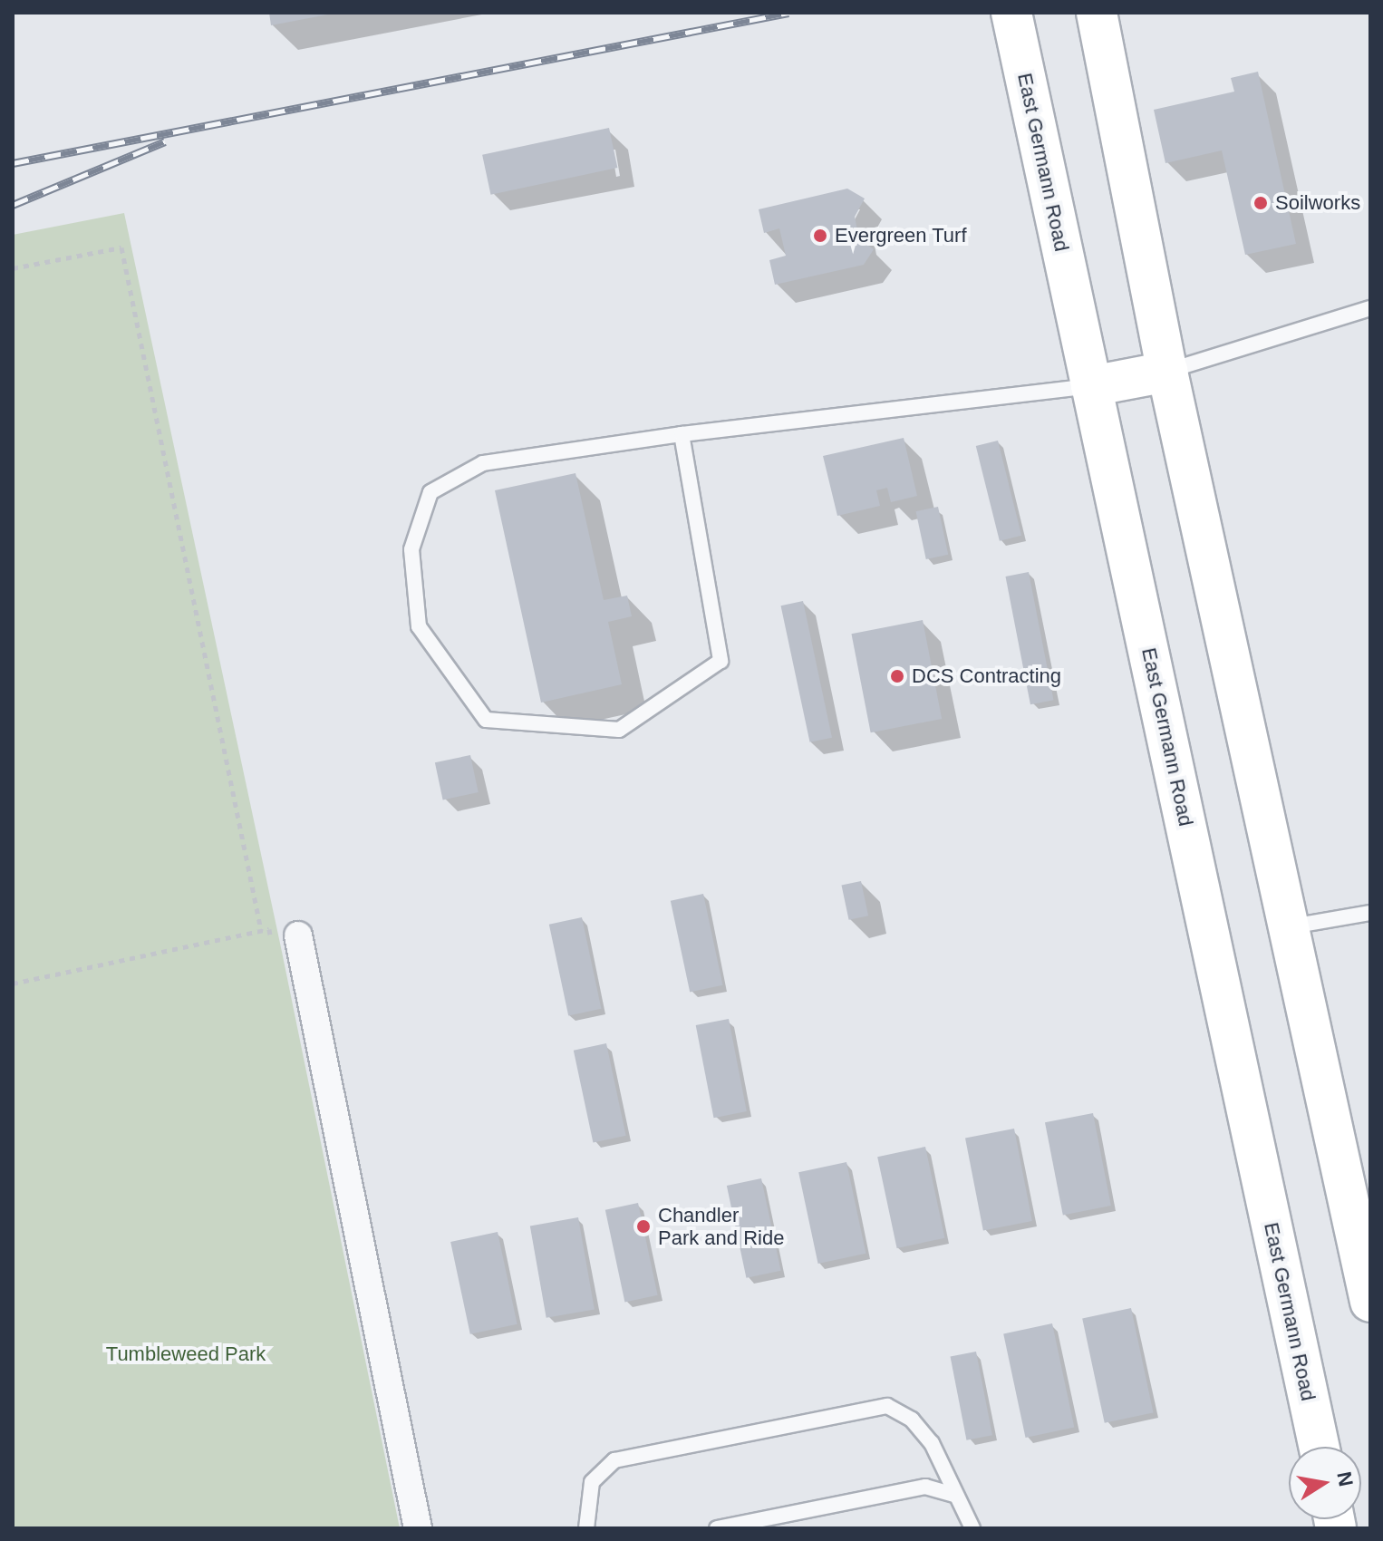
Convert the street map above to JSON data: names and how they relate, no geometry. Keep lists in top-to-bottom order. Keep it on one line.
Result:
{"streets":{"main road":["East Germann Road"]},"parks":["Tumbleweed Park"],"places":["Soilworks","Evergreen Turf","DCS Contracting","Chandler Park and Ride"],"north":"right"}
